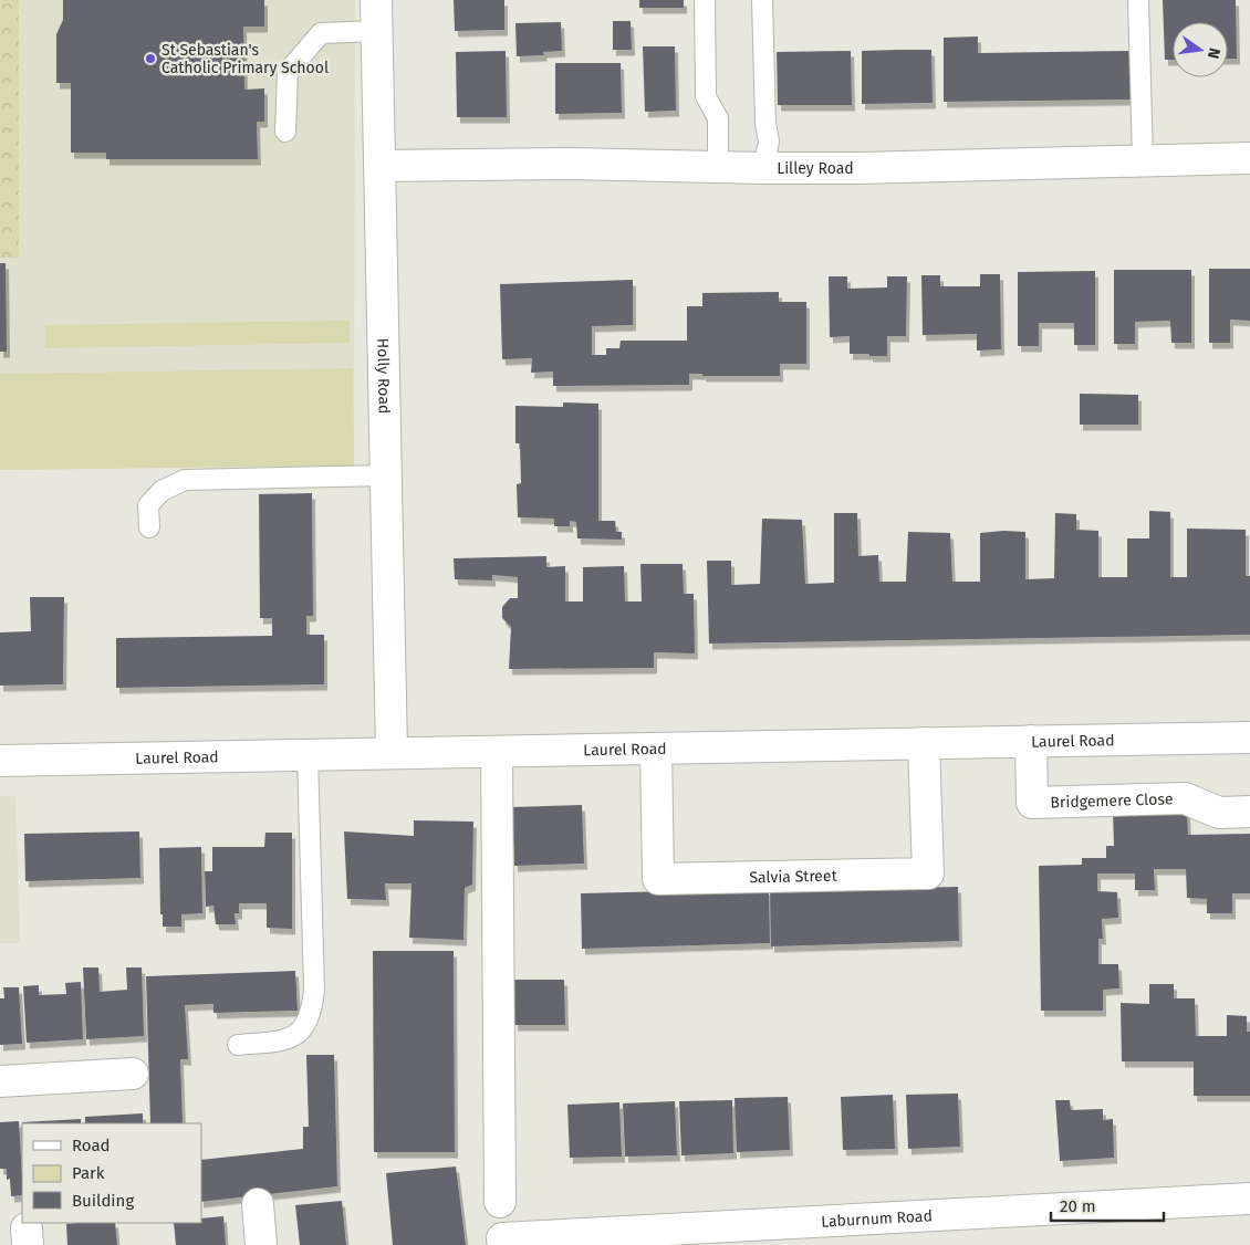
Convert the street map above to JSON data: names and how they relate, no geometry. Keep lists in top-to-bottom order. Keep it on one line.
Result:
{"streets":{"street":["Lilley Road","Holly Road","Laurel Road","Bridgemere Close","Salvia Street","Laburnum Road"]},"crossings":[["Lilley Road","Holly Road"],["Holly Road","Laurel Road"],["Laurel Road","Bridgemere Close"],["Laurel Road","Salvia Street"]],"places":["St Sebastian's Catholic Primary School"],"legend":["Road","Park","Building"],"scale_bar":"20 m","north":"right"}
